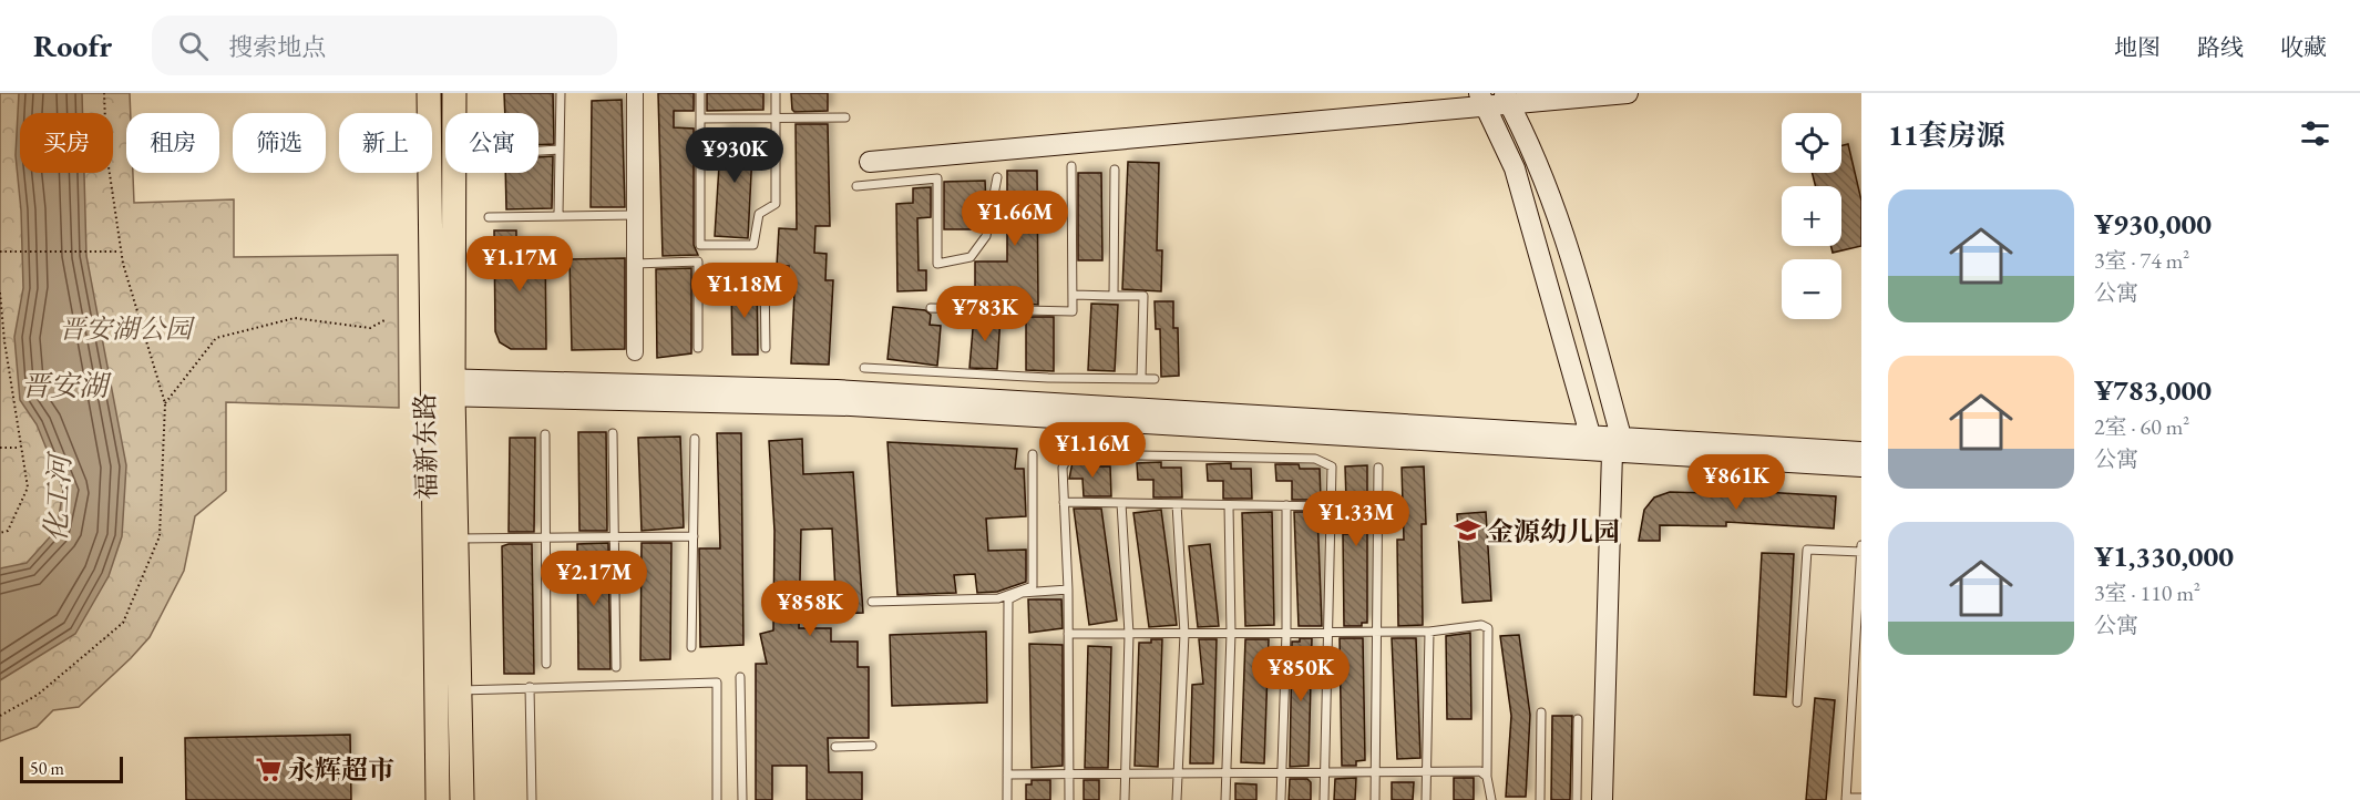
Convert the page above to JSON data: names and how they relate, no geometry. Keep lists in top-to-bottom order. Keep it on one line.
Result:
{"streets":{"main road":["福新东路"]},"water":["晋安湖","化工河"],"parks":["晋安湖公园"],"places":{"school or university":["金源幼儿园"],"supermarket":["永辉超市"]},"scale_bar":"50 m","page":{"header":"Roofr","search":"搜索地点","nav":["地图","路线","收藏"],"heading":"11套房源","map_buttons":["+","−"],"chip":["买房","租房","筛选","新上","公寓"],"price":["¥930K","¥1.66M","¥1.17M","¥1.18M","¥783K","¥1.16M","¥861K","¥1.33M","¥2.17M","¥858K","¥850K"],"list":[{"name":"¥930,000","note":"3室 · 74 m² · 公寓"},{"name":"¥783,000","note":"2室 · 60 m² · 公寓"},{"name":"¥1,330,000","note":"3室 · 110 m² · 公寓"}],"scale":"50 m"}}
